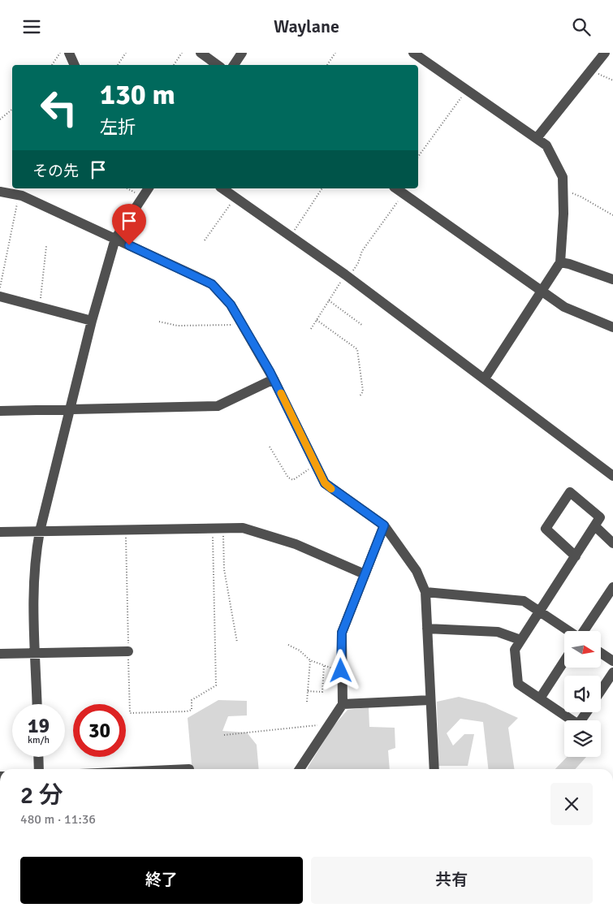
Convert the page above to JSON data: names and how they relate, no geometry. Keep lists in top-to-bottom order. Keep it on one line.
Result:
{"north":"right","page":{"header":"Waylane","turn":["130 m","左折"],"then":"その先","speed":"19 km/h","limit":"30","heading":["2 分","480 m · 11:36"],"buttons":["終了","共有"]}}
